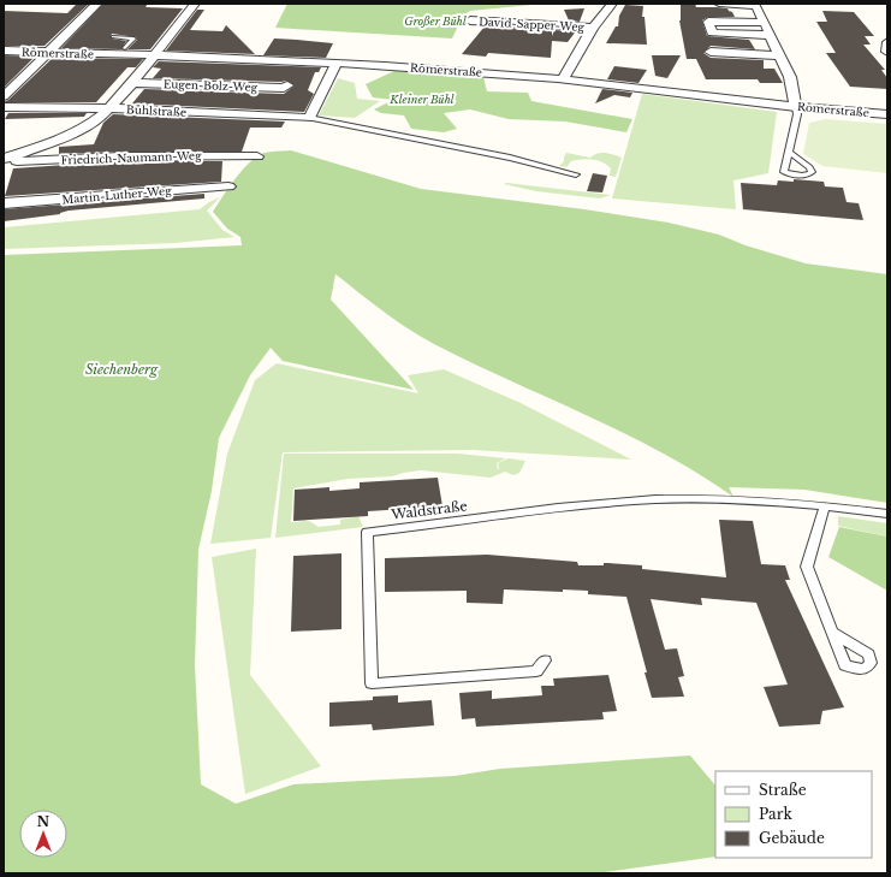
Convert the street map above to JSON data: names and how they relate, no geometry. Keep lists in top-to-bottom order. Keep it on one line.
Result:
{"streets":{"street":["David-Sapper-Weg","Römerstraße","Eugen-Bolz-Weg","Bühlstraße","Friedrich-Naumann-Weg","Martin-Luther-Weg"],"lane":["Waldstraße"]},"parks":["Großer Bühl","Kleiner Bühl","Siechenberg"],"legend":["Straße","Park","Gebäude"],"north":"top"}
